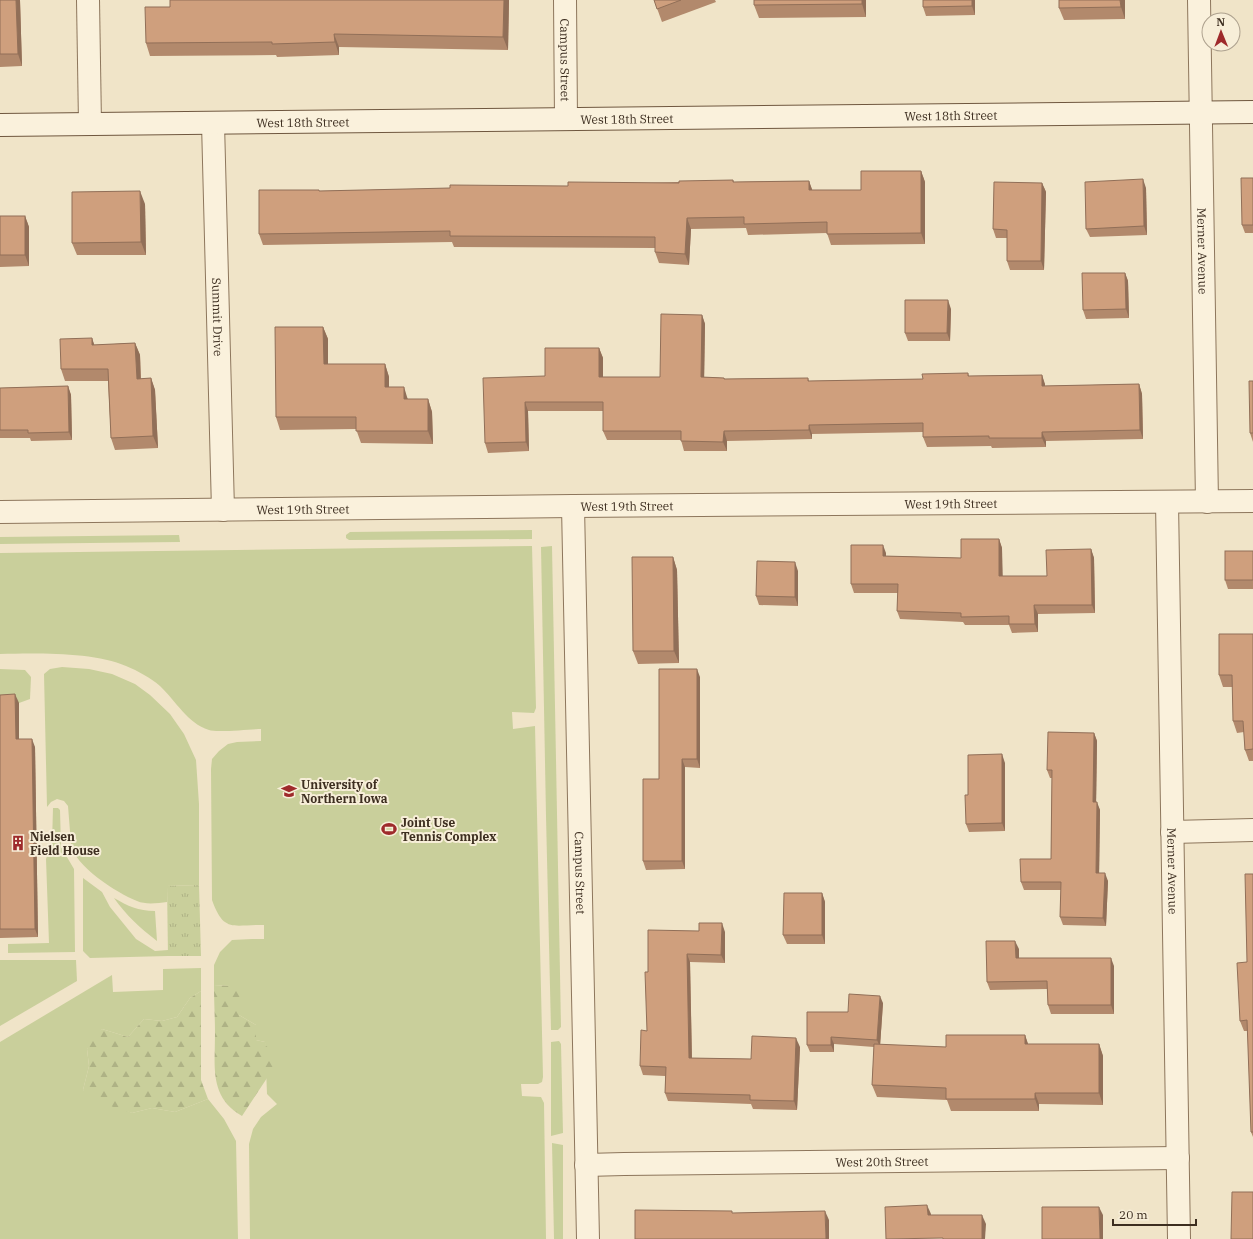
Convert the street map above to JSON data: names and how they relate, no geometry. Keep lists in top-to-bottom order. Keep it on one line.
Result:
{"streets":{"street":["Campus Street","West 18th Street","Merner Avenue","Summit Drive","West 19th Street","West 20th Street"]},"crossings":[["Campus Street","West 18th Street"],["Campus Street","West 19th Street"],["Campus Street","West 20th Street"],["West 18th Street","Merner Avenue"],["West 18th Street","Summit Drive"],["Merner Avenue","West 19th Street"],["Merner Avenue","West 20th Street"],["Summit Drive","West 19th Street"]],"places":{"school or university":["University of Northern Iowa"],"sports":["Joint Use Tennis Complex"],"building":["Nielsen Field House"]},"scale_bar":"20 m","north":"top"}
